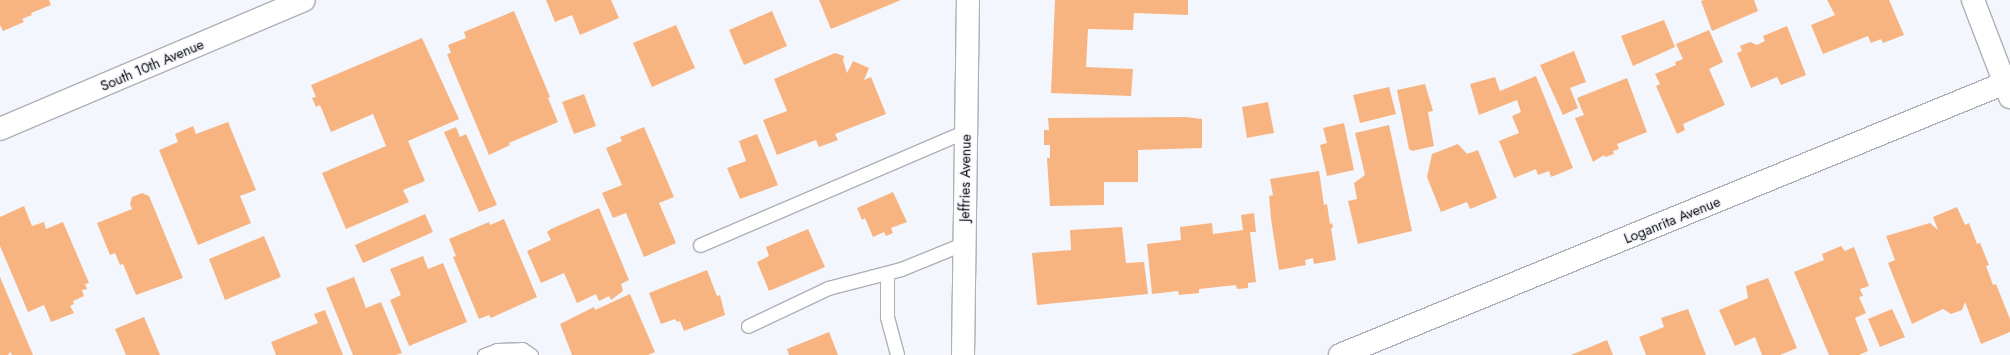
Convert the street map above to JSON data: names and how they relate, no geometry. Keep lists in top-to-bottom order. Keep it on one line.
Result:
{"streets":{"street":["South 10th Avenue","Jeffries Avenue","Loganrita Avenue"]}}
